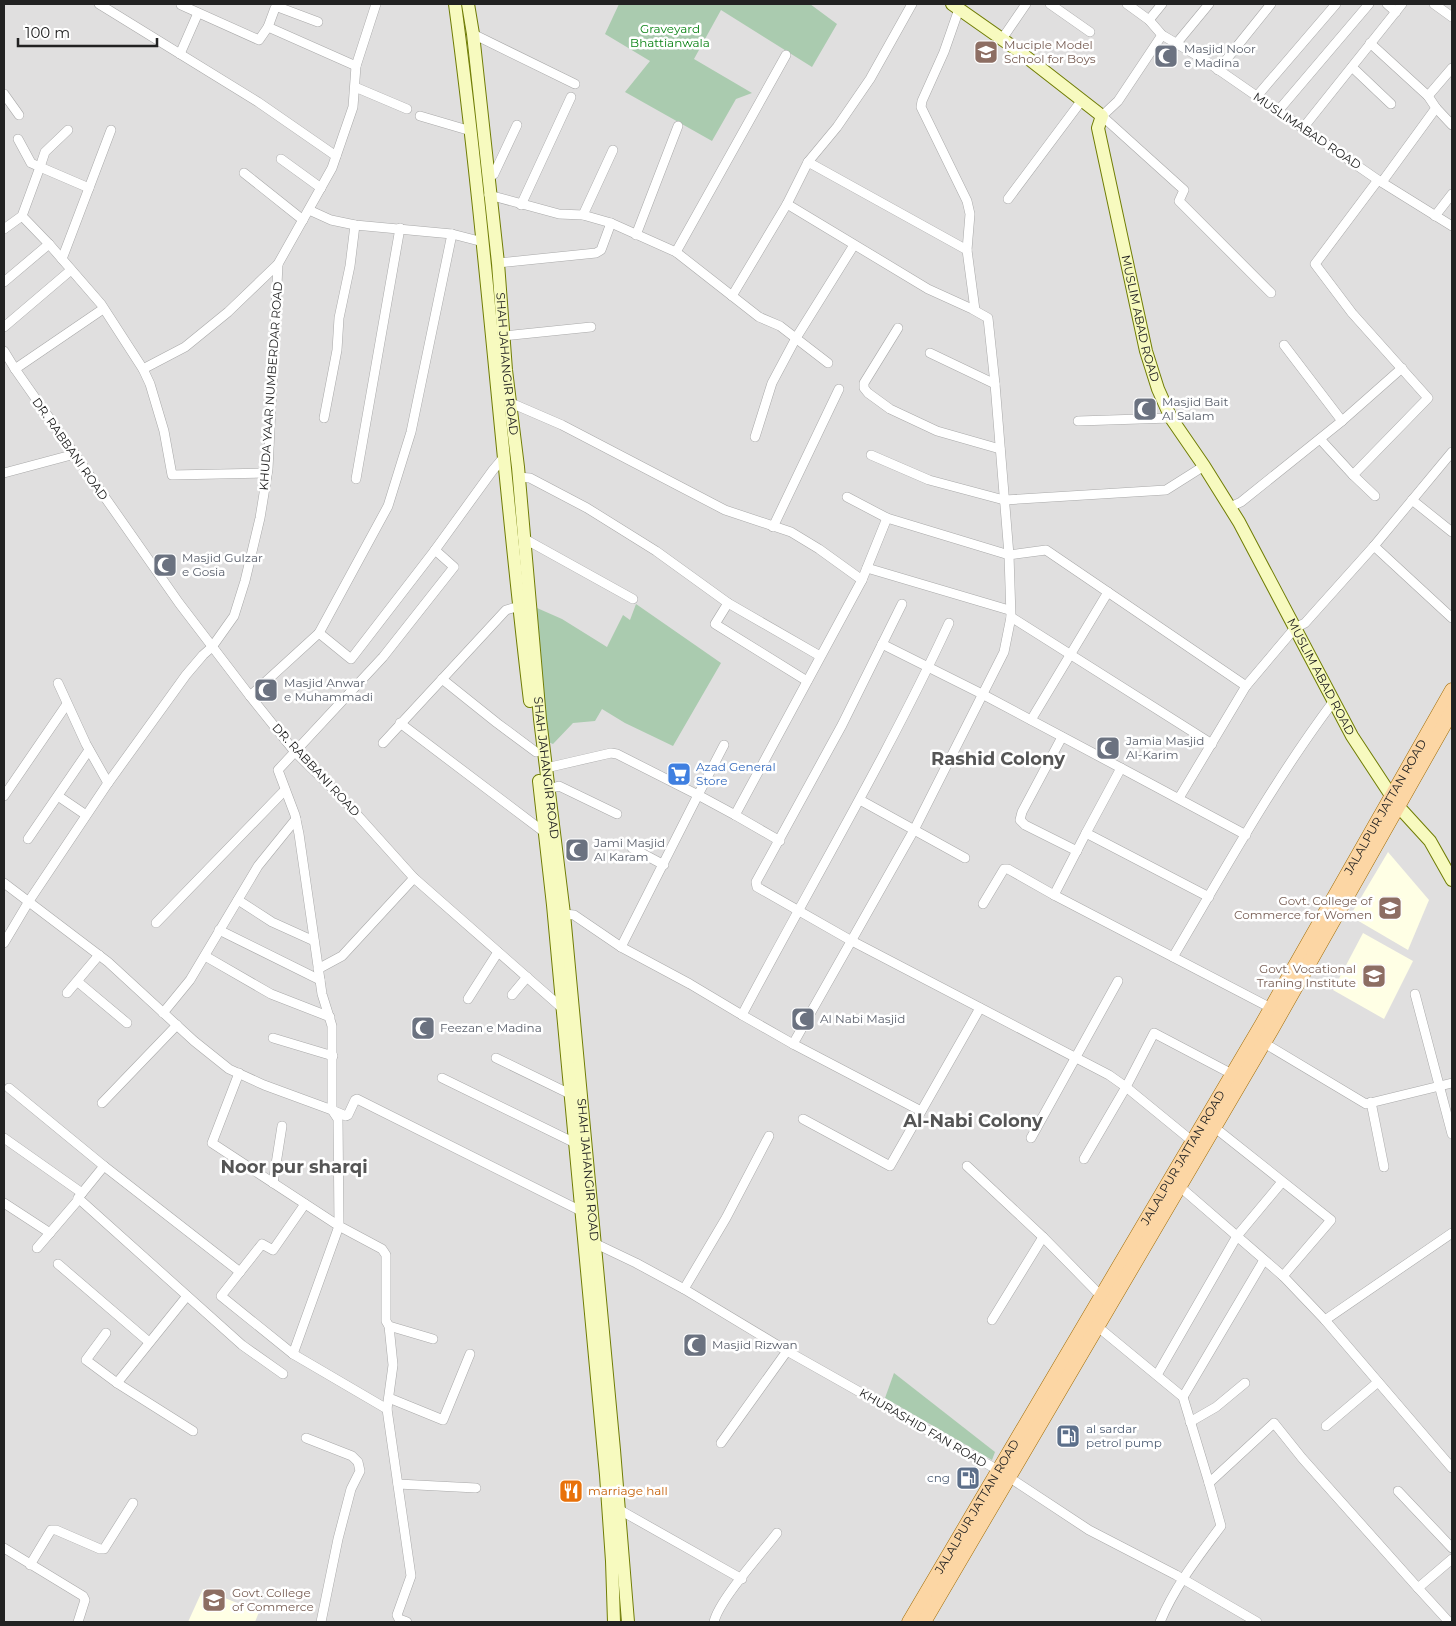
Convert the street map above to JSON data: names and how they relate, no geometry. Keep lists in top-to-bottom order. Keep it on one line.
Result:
{"streets":{"main road":["JALALPUR JATTAN ROAD"],"street":["MUSLIMABAD ROAD","MUSLIM ABAD ROAD","SHAH JAHANGIR ROAD","KHUDA YAAR NUMBERDAR ROAD","DR. RABBANI ROAD","KHURASHID FAN ROAD"]},"crossings":[["MUSLIM ABAD ROAD","JALALPUR JATTAN ROAD"],["SHAH JAHANGIR ROAD","DR. RABBANI ROAD"],["SHAH JAHANGIR ROAD","KHURASHID FAN ROAD"],["KHUDA YAAR NUMBERDAR ROAD","DR. RABBANI ROAD"],["JALALPUR JATTAN ROAD","KHURASHID FAN ROAD"]],"districts":["Rashid Colony","Al-Nabi Colony","Noor pur sharqi"],"parks":["Graveyard Bhattianwala"],"places":{"school or university":["Muciple Model School for Boys","Govt. College of Commerce for Women","Govt. Vocational Traning Institute","Govt. College of Commerce"],"mosque":["Masjid Noor e Madina","Masjid Bait Al Salam","Masjid Gulzar e Gosia","Masjid Anwar e Muhammadi","Jamia Masjid Al-Karim","Jami Masjid Al Karam","Al Nabi Masjid","Feezan e Madina","Masjid Rizwan"],"supermarket":["Azad General Store"],"fuel station":["al sardar petrol pump","cng"],"restaurant":["marriage hall"]},"scale_bar":"100 m"}
